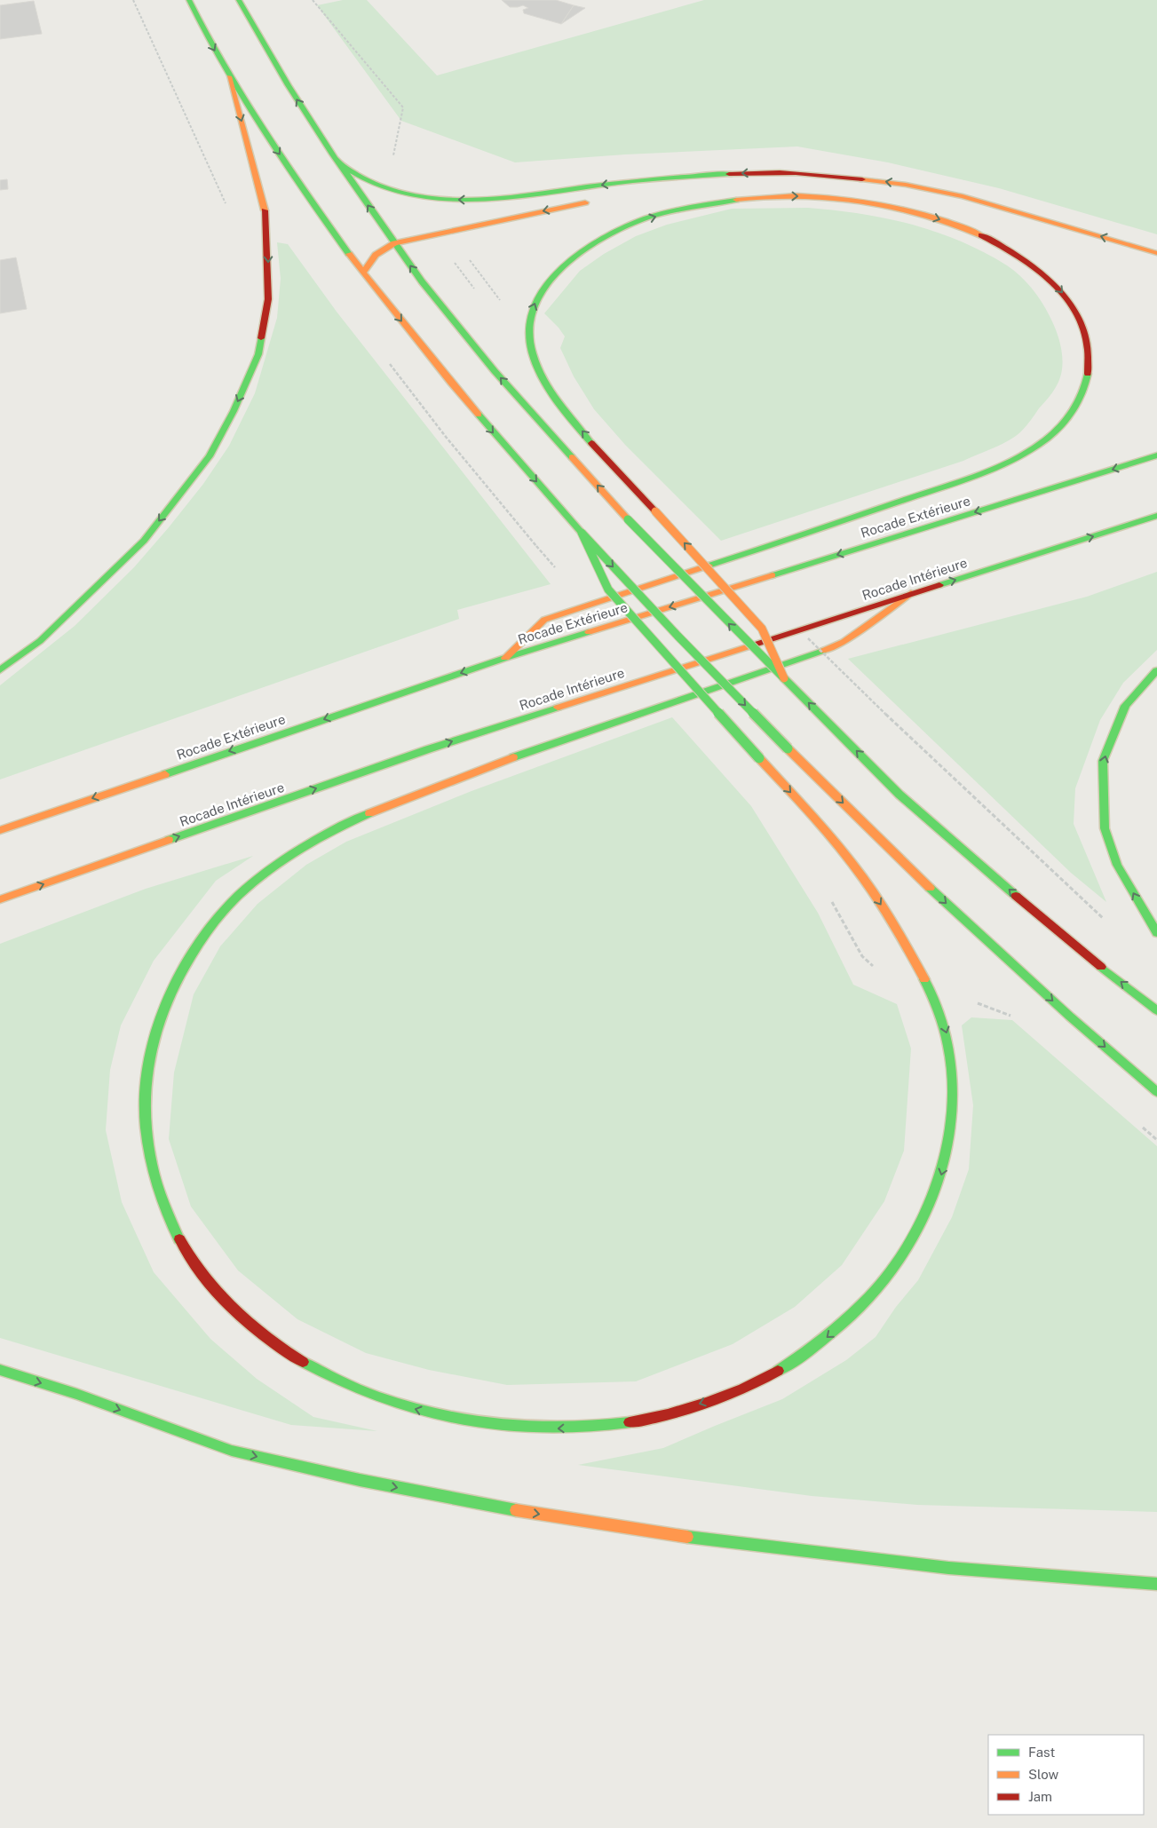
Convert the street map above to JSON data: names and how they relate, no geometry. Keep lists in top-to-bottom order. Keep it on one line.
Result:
{"streets":{"main road":["Rocade Extérieure","Rocade Intérieure"]},"one_way":["Rocade Extérieure","Rocade Intérieure"],"legend":["Fast","Slow","Jam"]}
